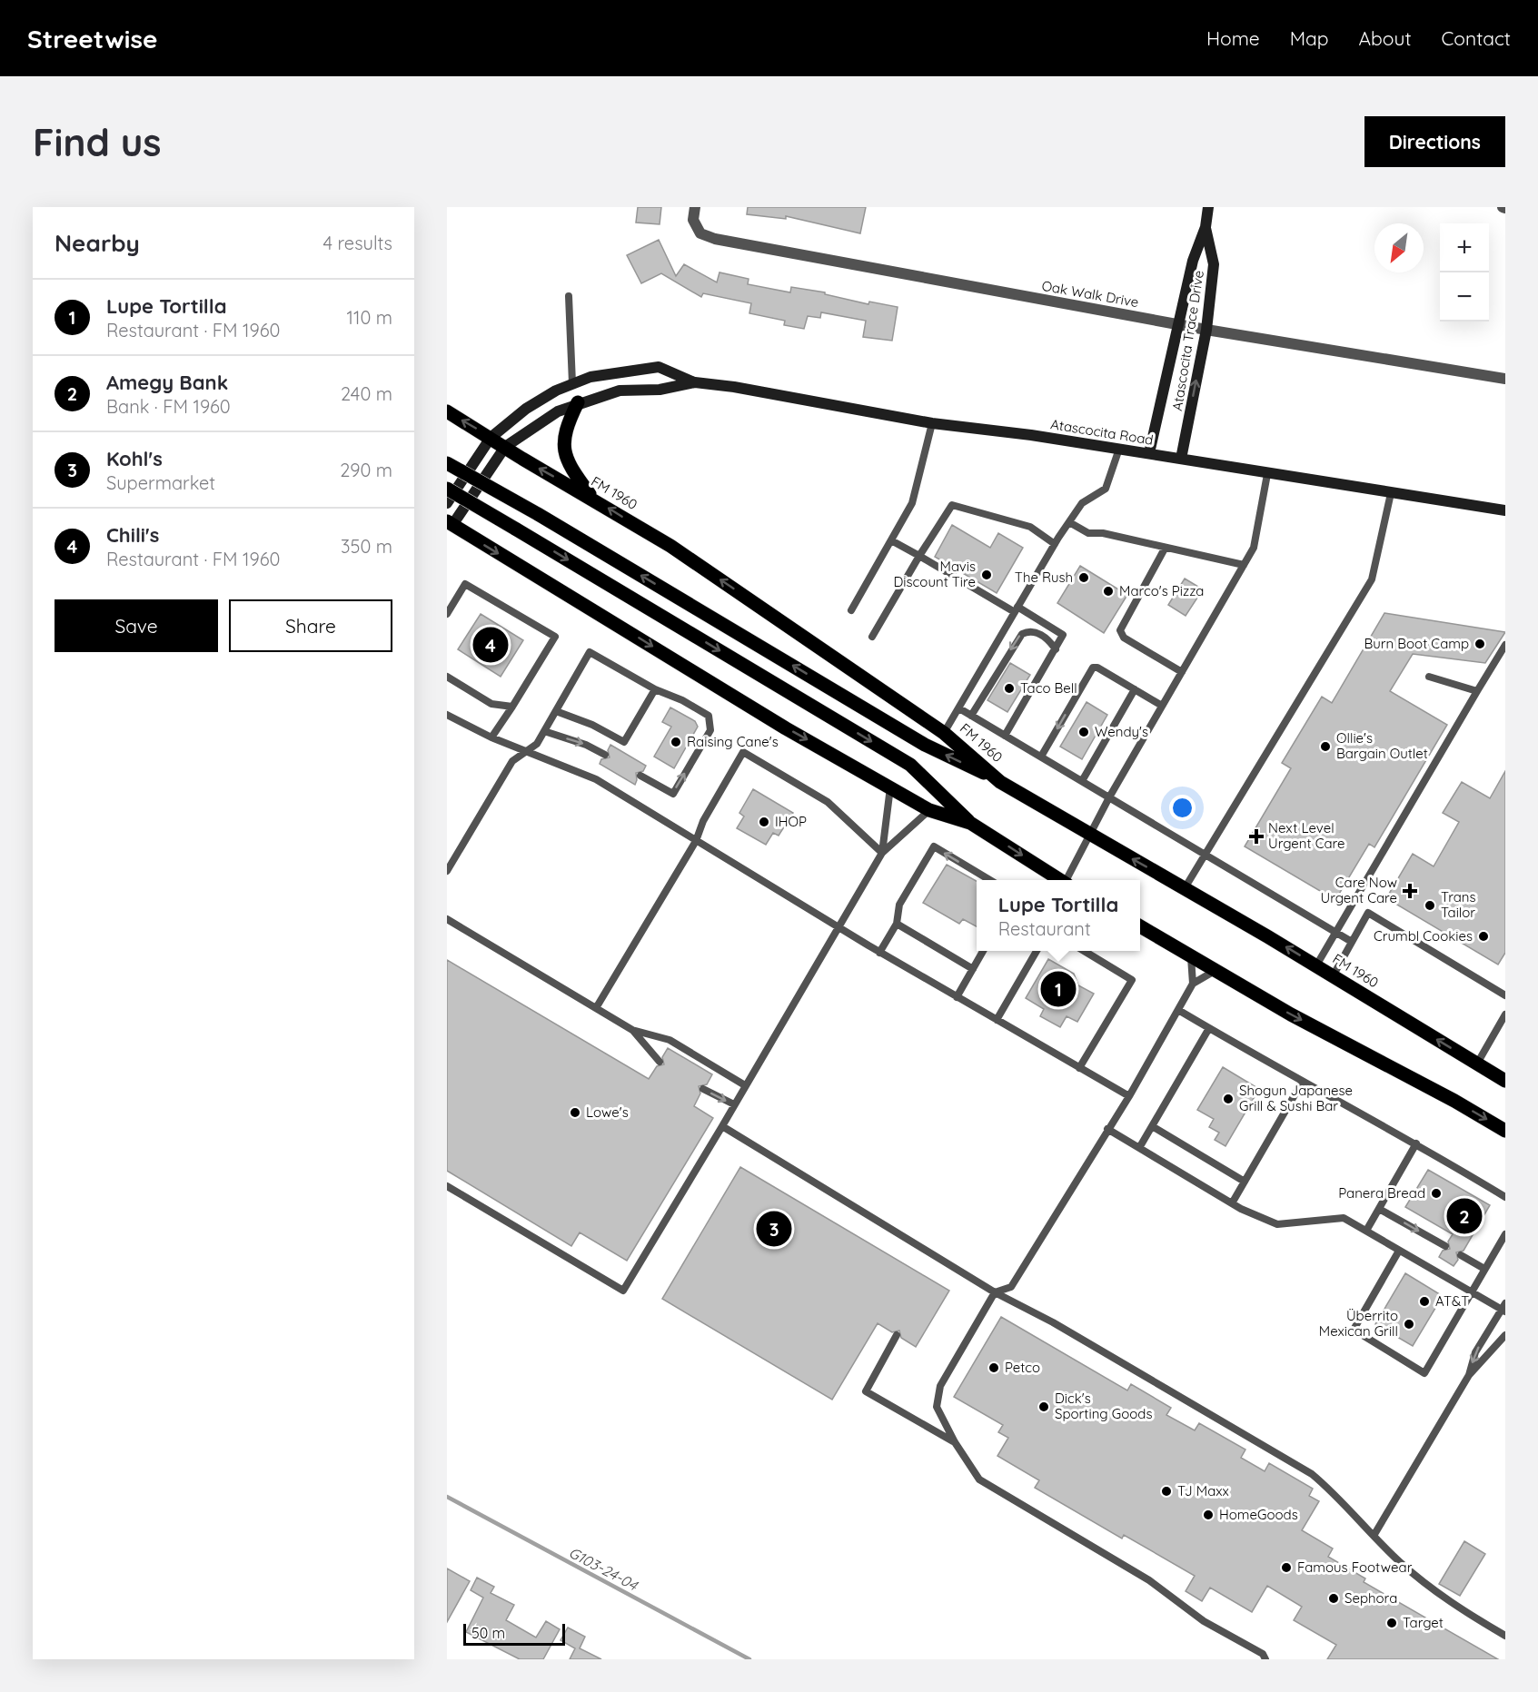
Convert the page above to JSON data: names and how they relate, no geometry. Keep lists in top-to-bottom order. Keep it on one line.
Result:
{"streets":{"main road":["Atascocita Trace Drive","Atascocita Road","FM 1960"],"street":["Oak Walk Drive"]},"crossings":[["Oak Walk Drive","Atascocita Trace Drive"],["Atascocita Trace Drive","Atascocita Road"],["Atascocita Road","FM 1960"]],"water":["G103-24-04"],"places":{"other":["Mavis Discount Tire","The Rush","Marco's Pizza","Burn Boot Camp","Taco Bell","Wendy's","Raising Cane's","Ollie's Bargain Outlet","IHOP","Trans Tailor","Crumbl Cookies","Shogun Japanese Grill & Sushi Bar","Lowe's","Panera Bread","AT&T","Überrito Mexican Grill","Petco","Dick's Sporting Goods","TJ Maxx","HomeGoods","Famous Footwear","Sephora","Target"],"health":["Next Level Urgent Care","Care Now Urgent Care"]},"scale_bar":"50 m","north":"bottom left","page":{"header":"Streetwise","nav":["Home","Map","About","Contact"],"buttons":["Directions",["Save","Share"]],"title":"Find us","heading":["Nearby","4 results"],"map_buttons":["+","−"],"list":[{"mark":"1","name":"Lupe Tortilla","note":"Restaurant · FM 1960","value":"110 m"},{"mark":"2","name":"Amegy Bank","note":"Bank · FM 1960","value":"240 m"},{"mark":"3","name":"Kohl's","note":"Supermarket","value":"290 m"},{"mark":"4","name":"Chili's","note":"Restaurant · FM 1960","value":"350 m"}],"pins":["4","1","2","3"],"popup":["Lupe Tortilla","Restaurant"],"scale":"50 m"}}
